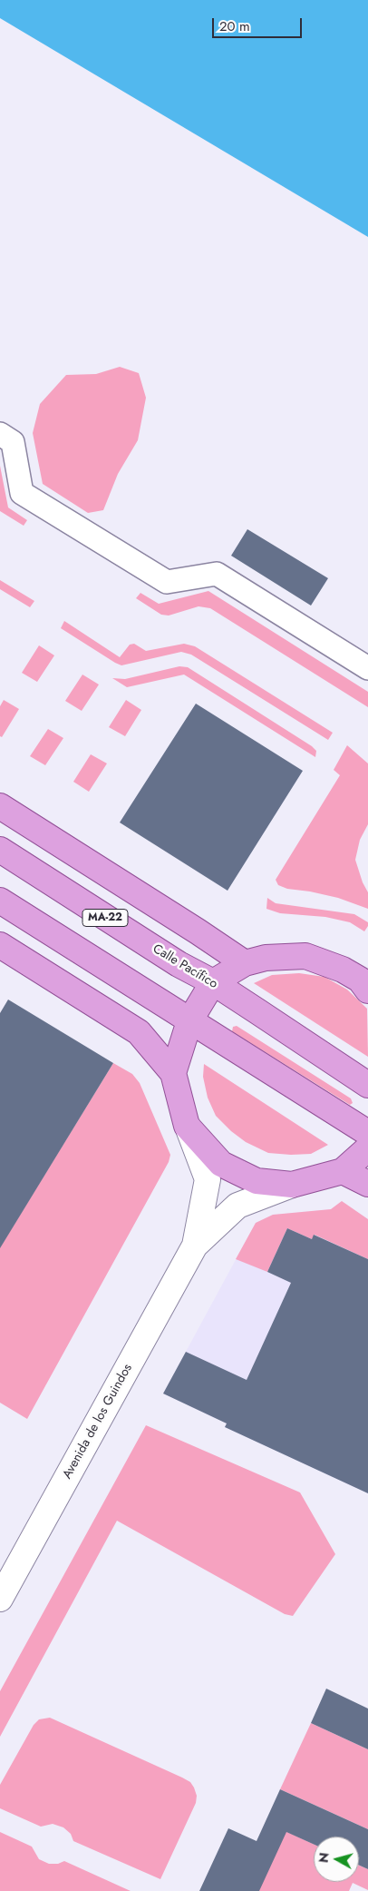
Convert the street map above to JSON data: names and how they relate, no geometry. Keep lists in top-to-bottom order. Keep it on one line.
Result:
{"streets":{"main road":["MA-22","Calle Pacífico","Avenida de los Guindos"]},"scale_bar":"20 m","north":"left"}
